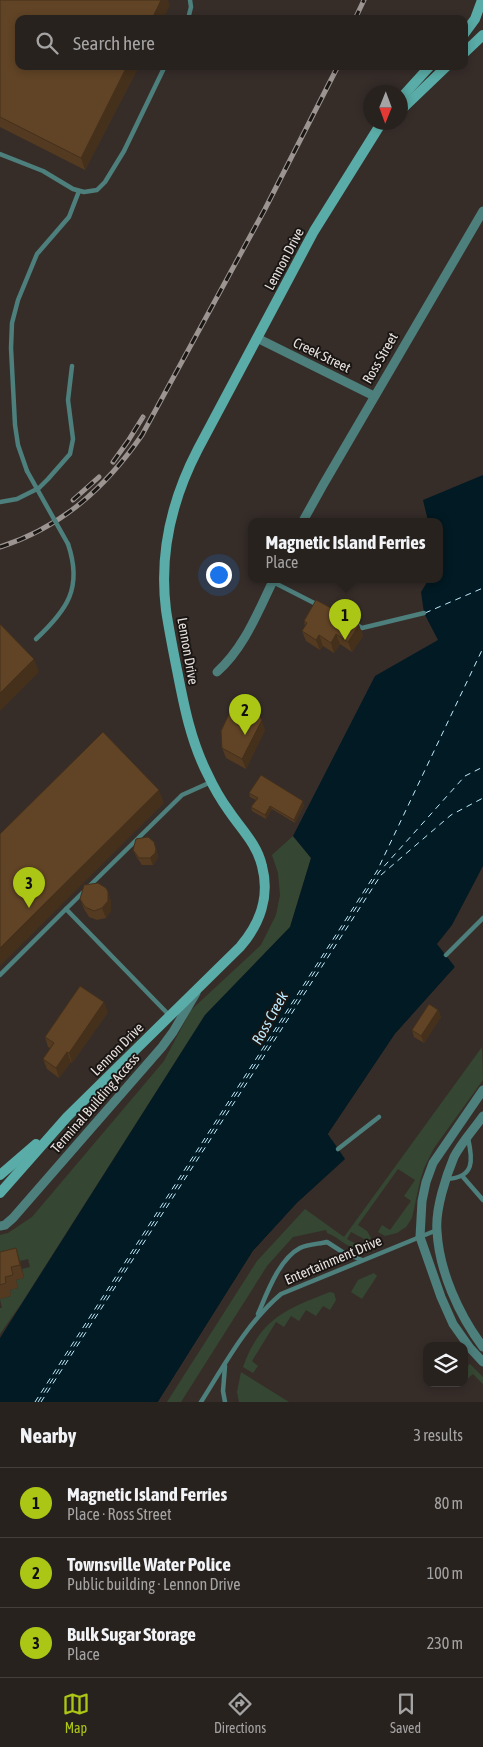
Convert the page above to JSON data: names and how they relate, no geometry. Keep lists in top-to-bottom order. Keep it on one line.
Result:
{"streets":{"street":["Lennon Drive","Creek Street","Ross Street","Terminal Building Access"],"lane":["Entertainment Drive"]},"crossings":[["Lennon Drive","Creek Street"],["Lennon Drive","Terminal Building Access"],["Creek Street","Ross Street"]],"water":["Ross Creek"],"north":"bottom","page":{"search":"Search here","popup":["Magnetic Island Ferries","Place"],"pins":["1","2","3"],"heading":["Nearby","3 results"],"list":[{"mark":"1","name":"Magnetic Island Ferries","note":"Place · Ross Street","value":"80 m"},{"mark":"2","name":"Townsville Water Police","note":"Public building · Lennon Drive","value":"100 m"},{"mark":"3","name":"Bulk Sugar Storage","note":"Place","value":"230 m"}],"nav":["Map","Directions","Saved"]}}
